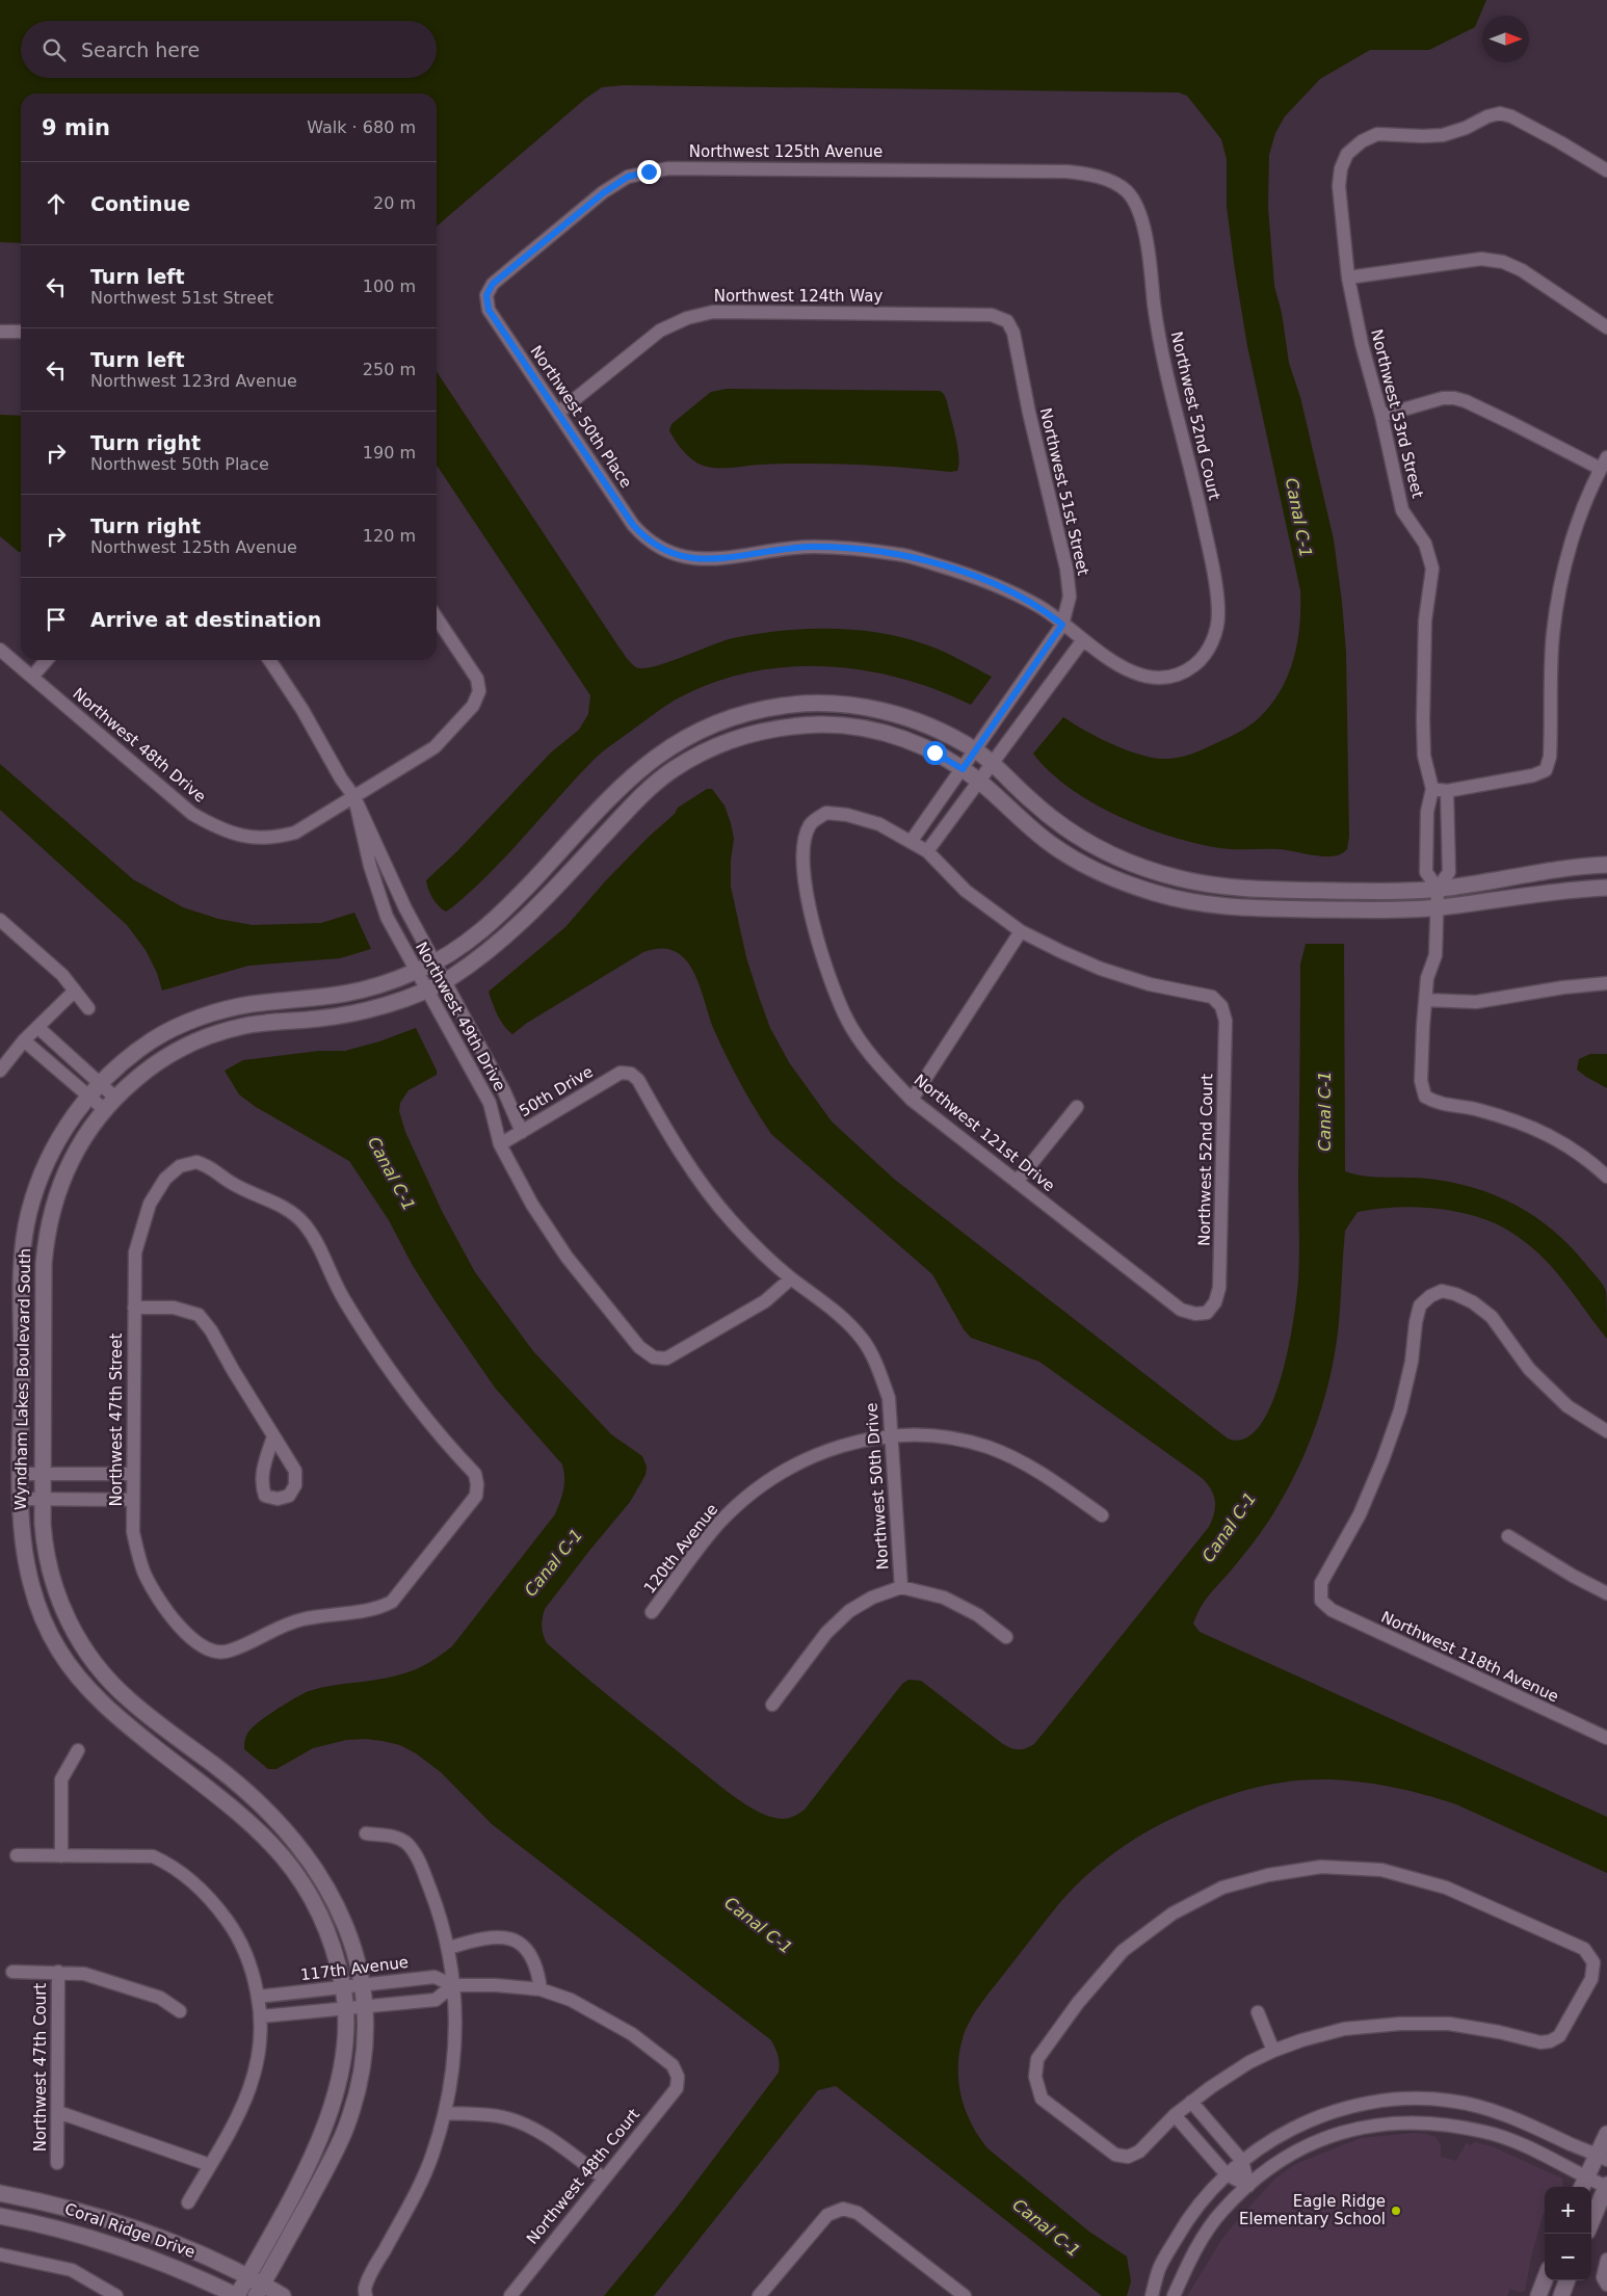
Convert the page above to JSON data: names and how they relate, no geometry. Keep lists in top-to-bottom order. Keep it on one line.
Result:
{"streets":{"street":["Northwest 125th Avenue","Northwest 124th Way","Northwest 53rd Street","Northwest 52nd Court","Northwest 50th Place","Northwest 51st Street","Northwest 48th Drive","Northwest 49th Drive","50th Drive","Northwest 121st Drive","Wyndham Lakes Boulevard South","Northwest 47th Street","Northwest 50th Drive","120th Avenue","Northwest 118th Avenue","117th Avenue","Northwest 47th Court","Northwest 48th Court","Coral Ridge Drive"]},"crossings":[["Northwest 125th Avenue","Northwest 52nd Court"],["Northwest 125th Avenue","Northwest 50th Place"],["Northwest 124th Way","Northwest 50th Place"],["Northwest 124th Way","Northwest 51st Street"],["Northwest 53rd Street","Wyndham Lakes Boulevard South"],["Northwest 52nd Court","Northwest 121st Drive"],["Northwest 50th Place","Northwest 51st Street"],["Northwest 51st Street","Northwest 121st Drive"],["Northwest 51st Street","Wyndham Lakes Boulevard South"],["Northwest 48th Drive","Northwest 49th Drive"],["Northwest 49th Drive","50th Drive"],["Northwest 49th Drive","Wyndham Lakes Boulevard South"],["Northwest 49th Drive","Northwest 50th Drive"],["50th Drive","Northwest 50th Drive"],["Wyndham Lakes Boulevard South","117th Avenue"],["Wyndham Lakes Boulevard South","Coral Ridge Drive"],["Northwest 50th Drive","120th Avenue"],["117th Avenue","Northwest 48th Court"]],"water":["Canal C-1"],"places":["Eagle Ridge Elementary School"],"north":"right","page":{"search":"Search here","heading":["9 min","Walk · 680 m"],"list":[["Continue","20 m"],["Turn left","Northwest 51st Street","100 m"],["Turn left","Northwest 123rd Avenue","250 m"],["Turn right","Northwest 50th Place","190 m"],["Turn right","Northwest 125th Avenue","120 m"],"Arrive at destination"],"map_buttons":["+","−"]}}
